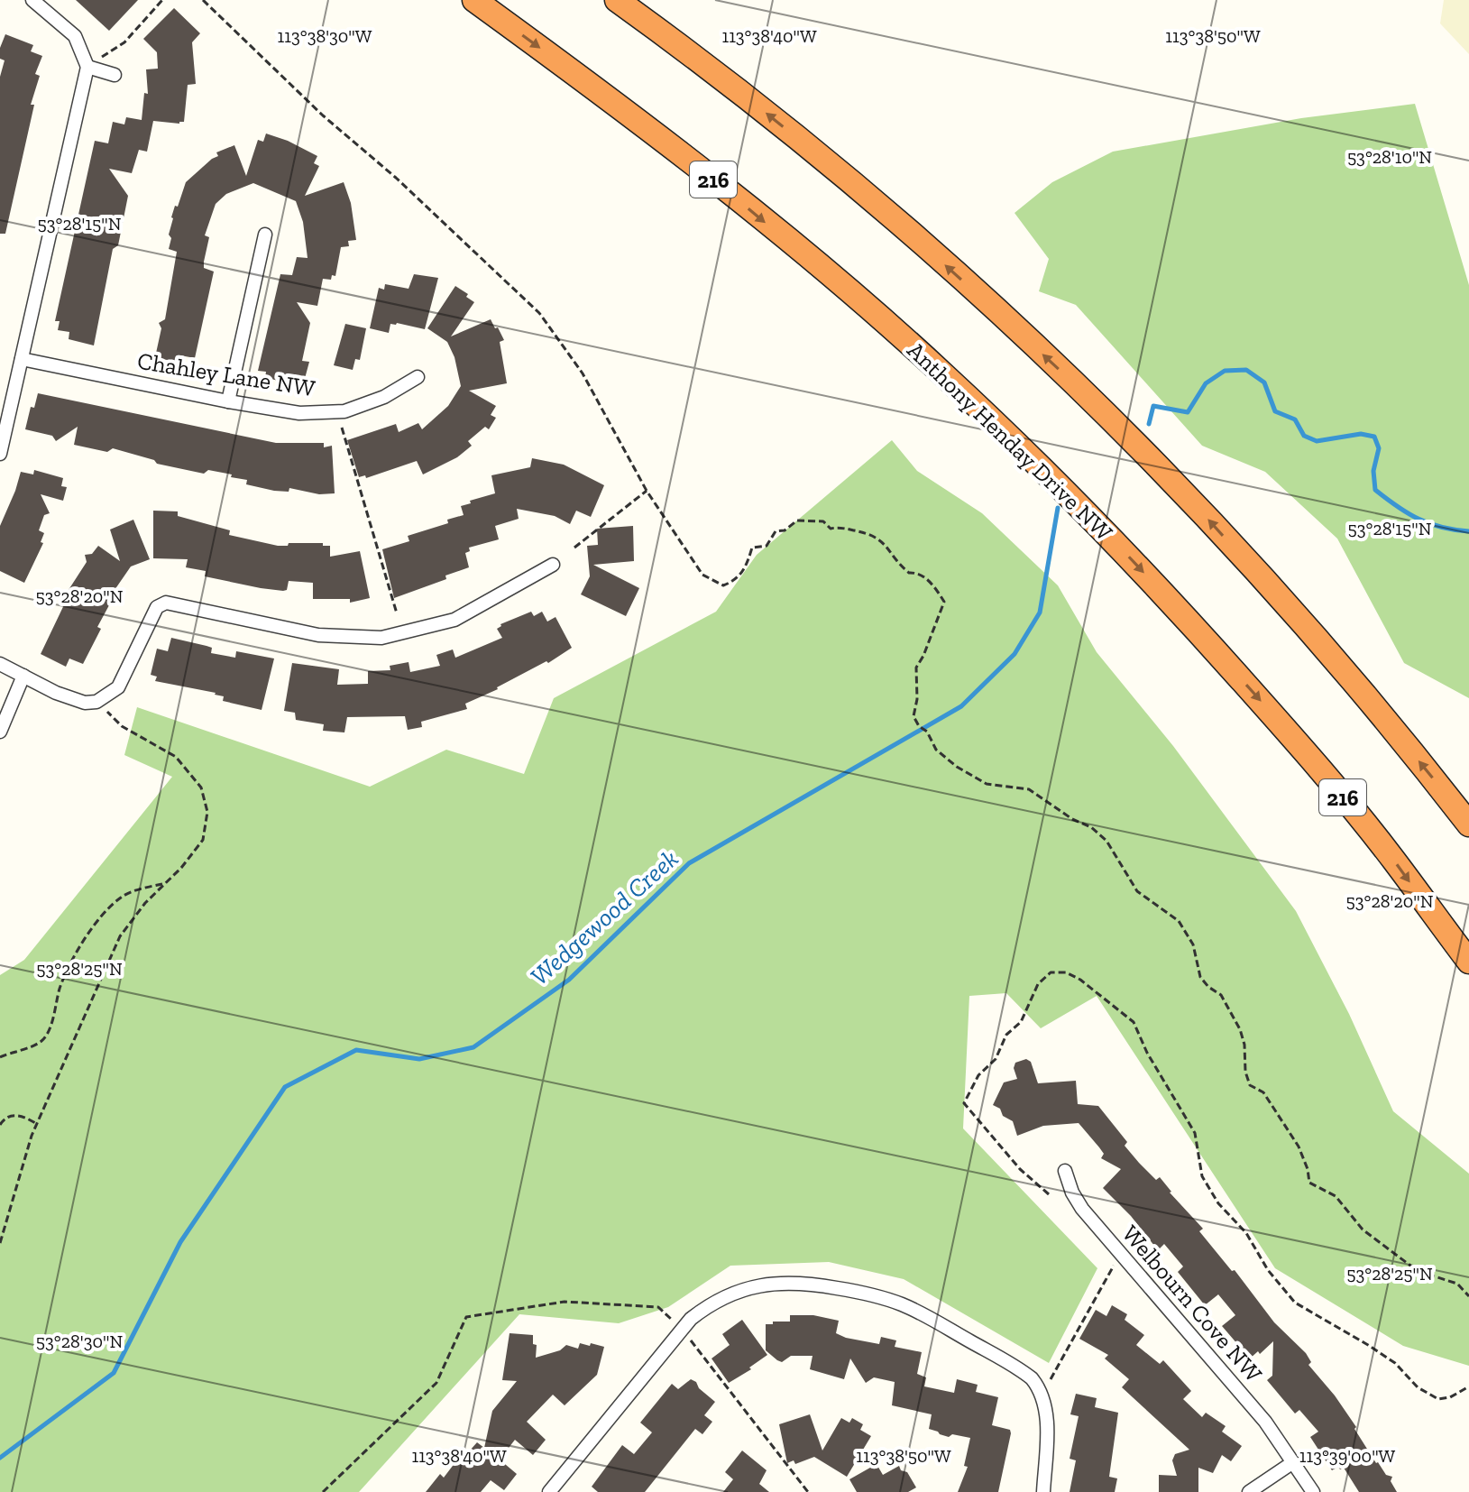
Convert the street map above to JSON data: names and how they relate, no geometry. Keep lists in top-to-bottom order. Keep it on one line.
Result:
{"streets":{"highway":["216","Anthony Henday Drive NW"],"street":["Chahley Lane NW","Welbourn Cove NW"]},"water":["Wedgewood Creek"],"coordinates":["113°38'30\"W","113°38'40\"W","113°38'50\"W","53°28'10\"N","53°28'15\"N","53°28'20\"N","53°28'25\"N","53°28'30\"N","113°39'00\"W"]}
